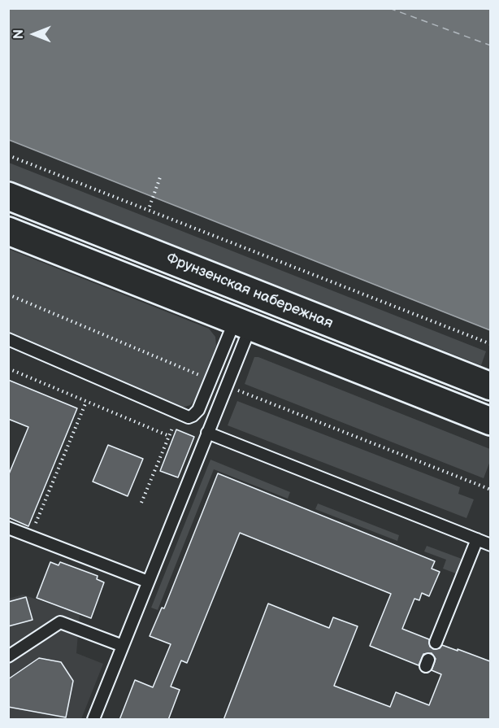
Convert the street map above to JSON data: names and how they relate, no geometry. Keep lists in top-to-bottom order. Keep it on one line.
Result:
{"streets":{"main road":["Фрунзенская набережная"]},"north":"left"}
